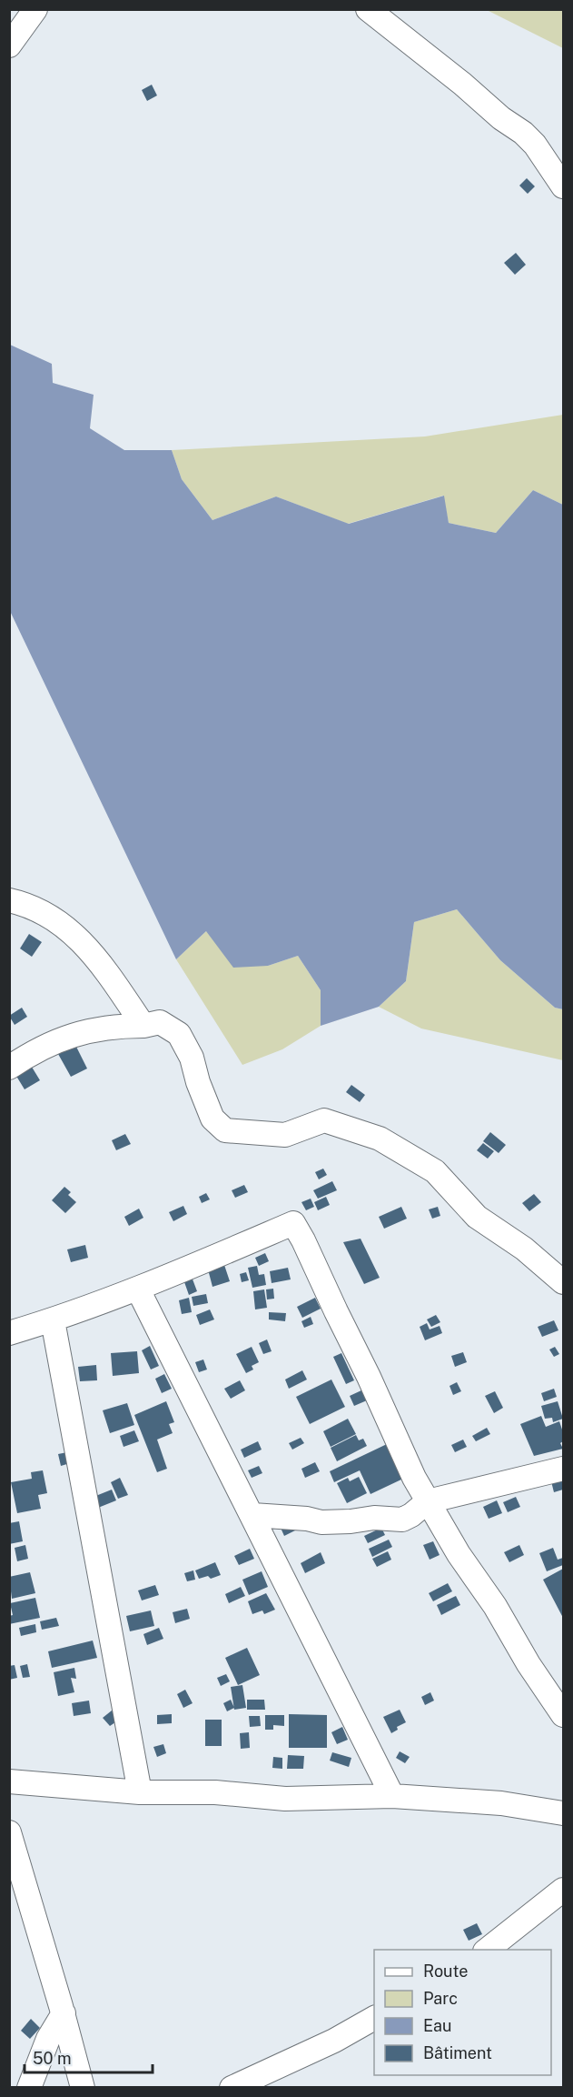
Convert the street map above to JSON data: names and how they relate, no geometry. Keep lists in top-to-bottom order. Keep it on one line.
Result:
{"legend":["Route","Parc","Eau","Bâtiment"],"scale_bar":"50 m"}
